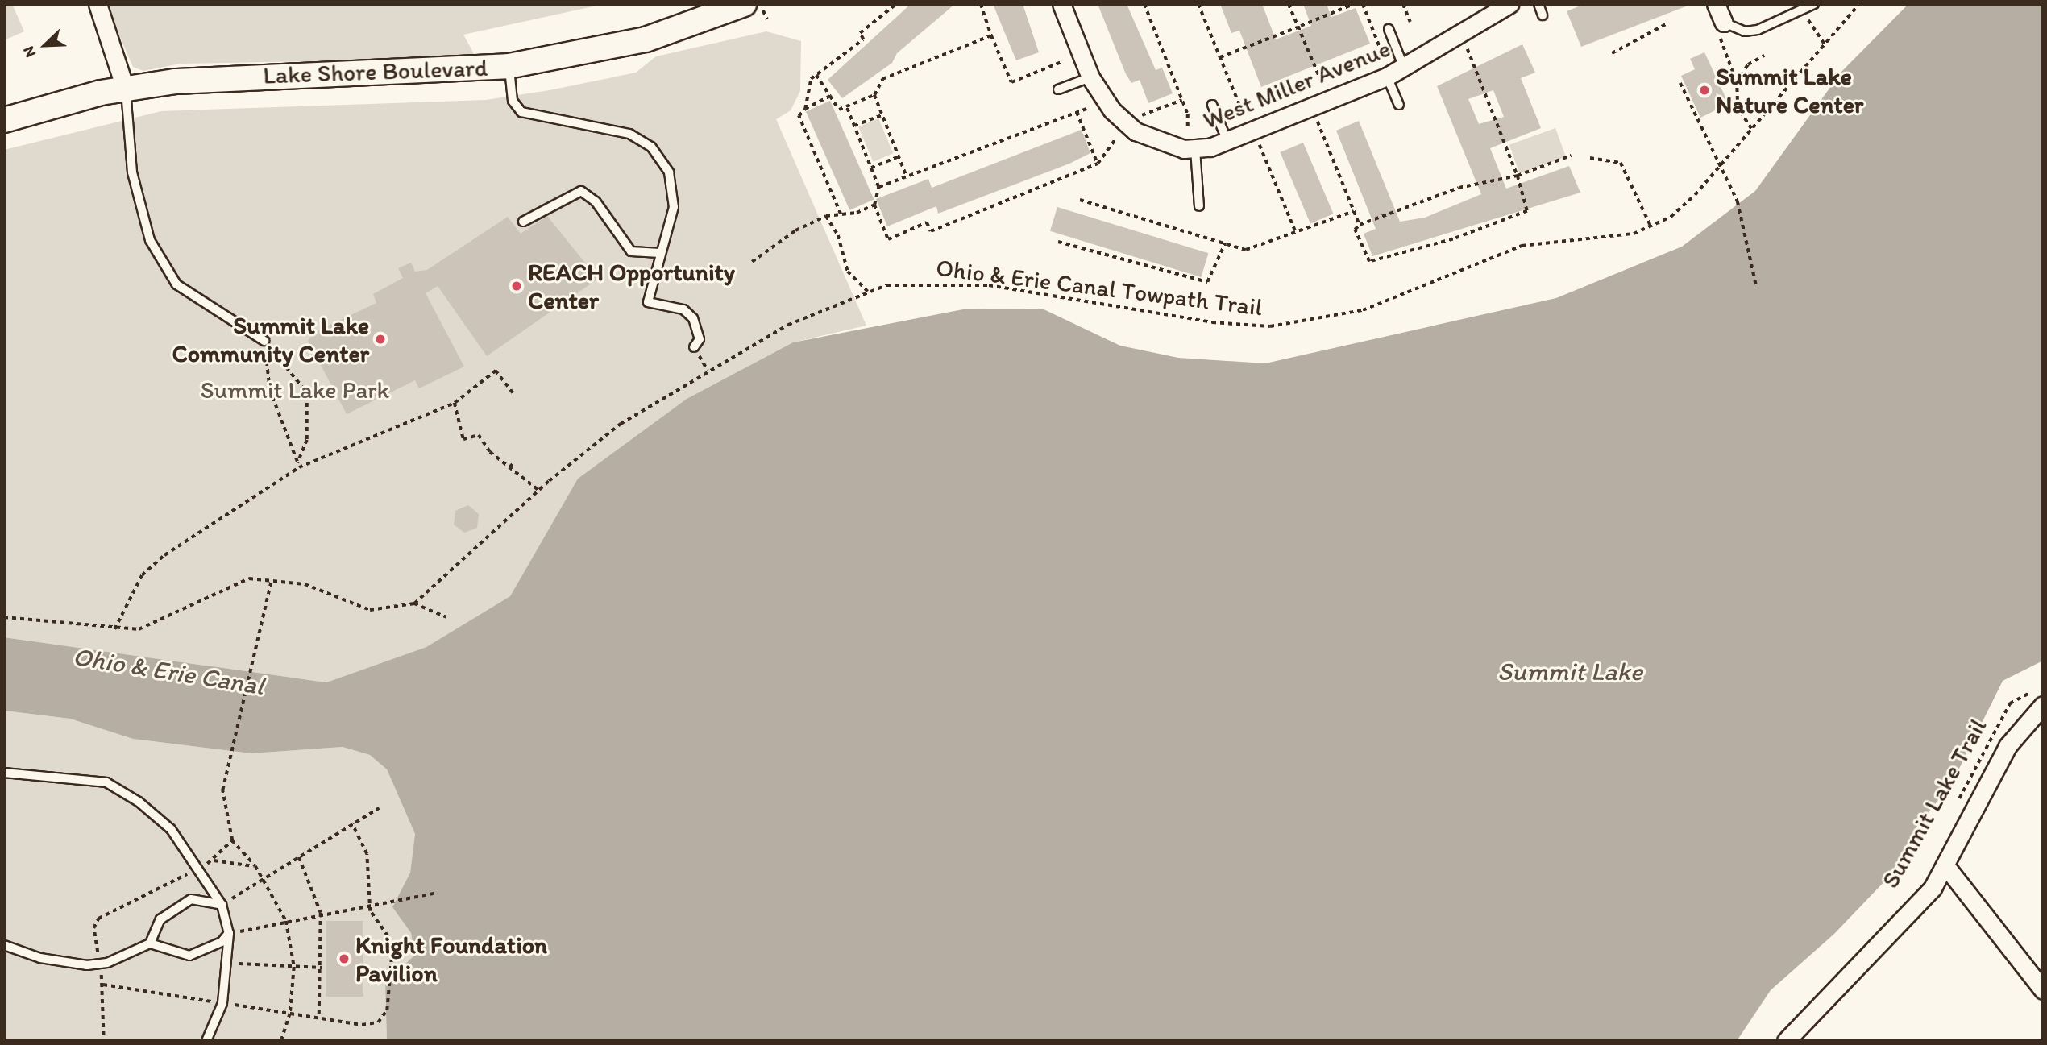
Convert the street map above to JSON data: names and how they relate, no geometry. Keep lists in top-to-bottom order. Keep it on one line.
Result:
{"streets":{"main road":["Lake Shore Boulevard"],"street":["West Miller Avenue"],"path":["Ohio & Erie Canal Towpath Trail","Summit Lake Trail"]},"water":["Ohio & Erie Canal","Summit Lake"],"parks":["Summit Lake Park"],"places":["Summit Lake Nature Center","REACH Opportunity Center","Summit Lake Community Center","Knight Foundation Pavilion"],"north":"bottom left"}
